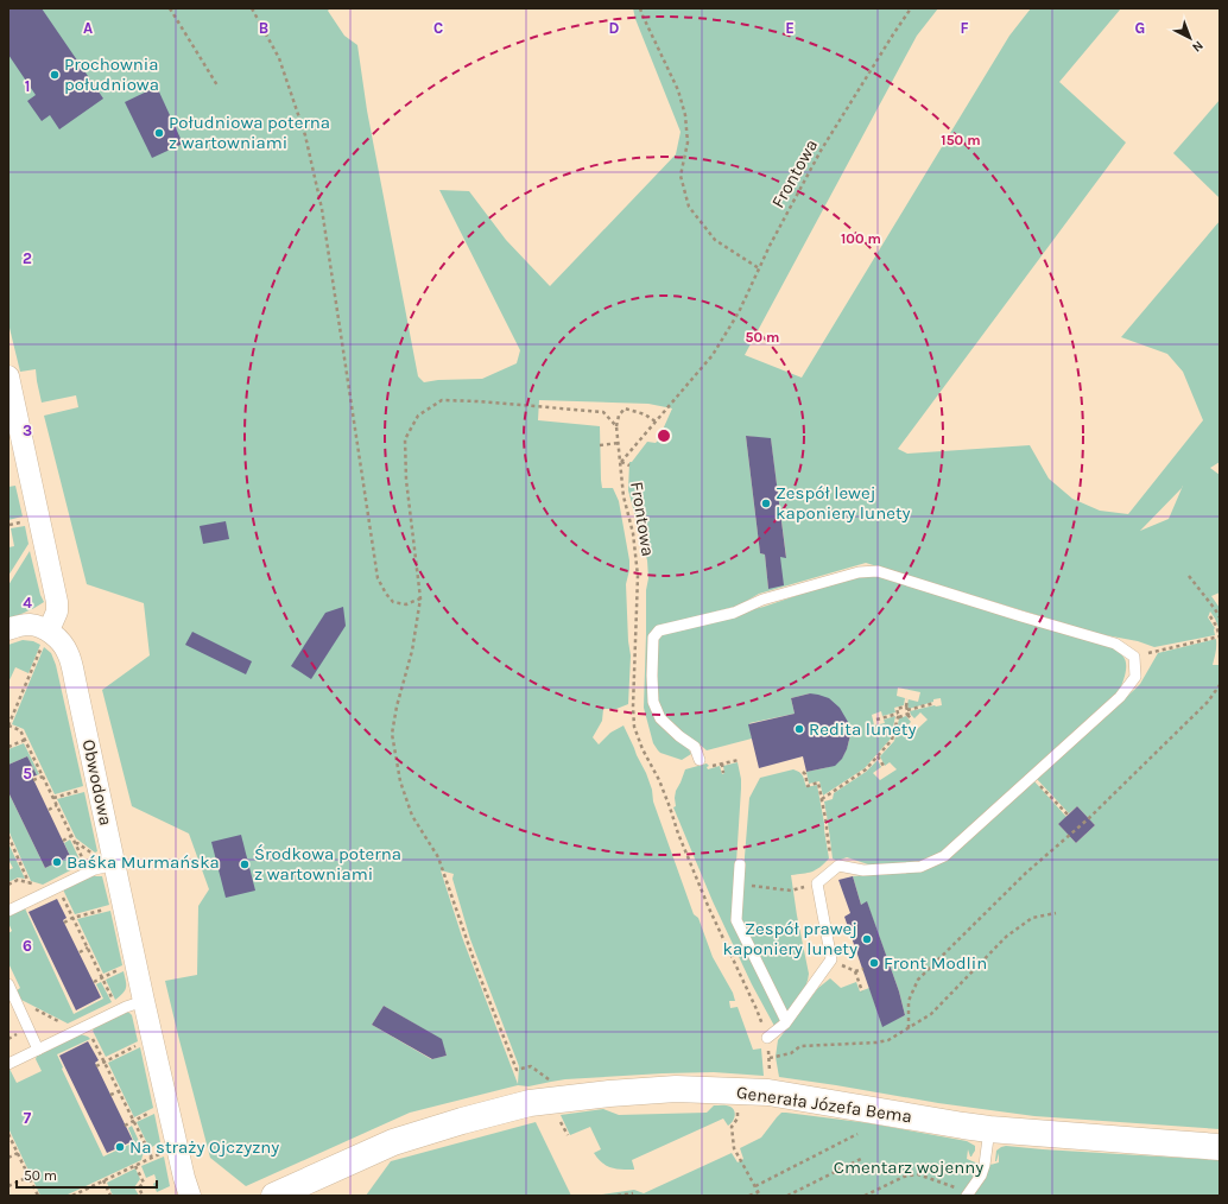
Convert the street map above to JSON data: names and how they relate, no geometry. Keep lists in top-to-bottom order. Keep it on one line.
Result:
{"streets":{"street":["Obwodowa","Generała Józefa Bema"],"path":["Frontowa"]},"crossings":[["Frontowa","Generała Józefa Bema"]],"parks":["Cmentarz wojenny"],"places":["Prochownia południowa","Południowa poterna z wartowniami","Zespół lewej kaponiery lunety","Redita lunety","Baśka Murmańska","Środkowa poterna z wartowniami","Zespół prawej kaponiery lunety","Front Modlin","Na straży Ojczyzny"],"scale_bar":"50 m","north":"bottom right","grid":{"columns":["A","B","C","D","E","F","G"],"rows":["1","2","3","4","5","6","7"]},"rings":["150 m","100 m","50 m"]}
